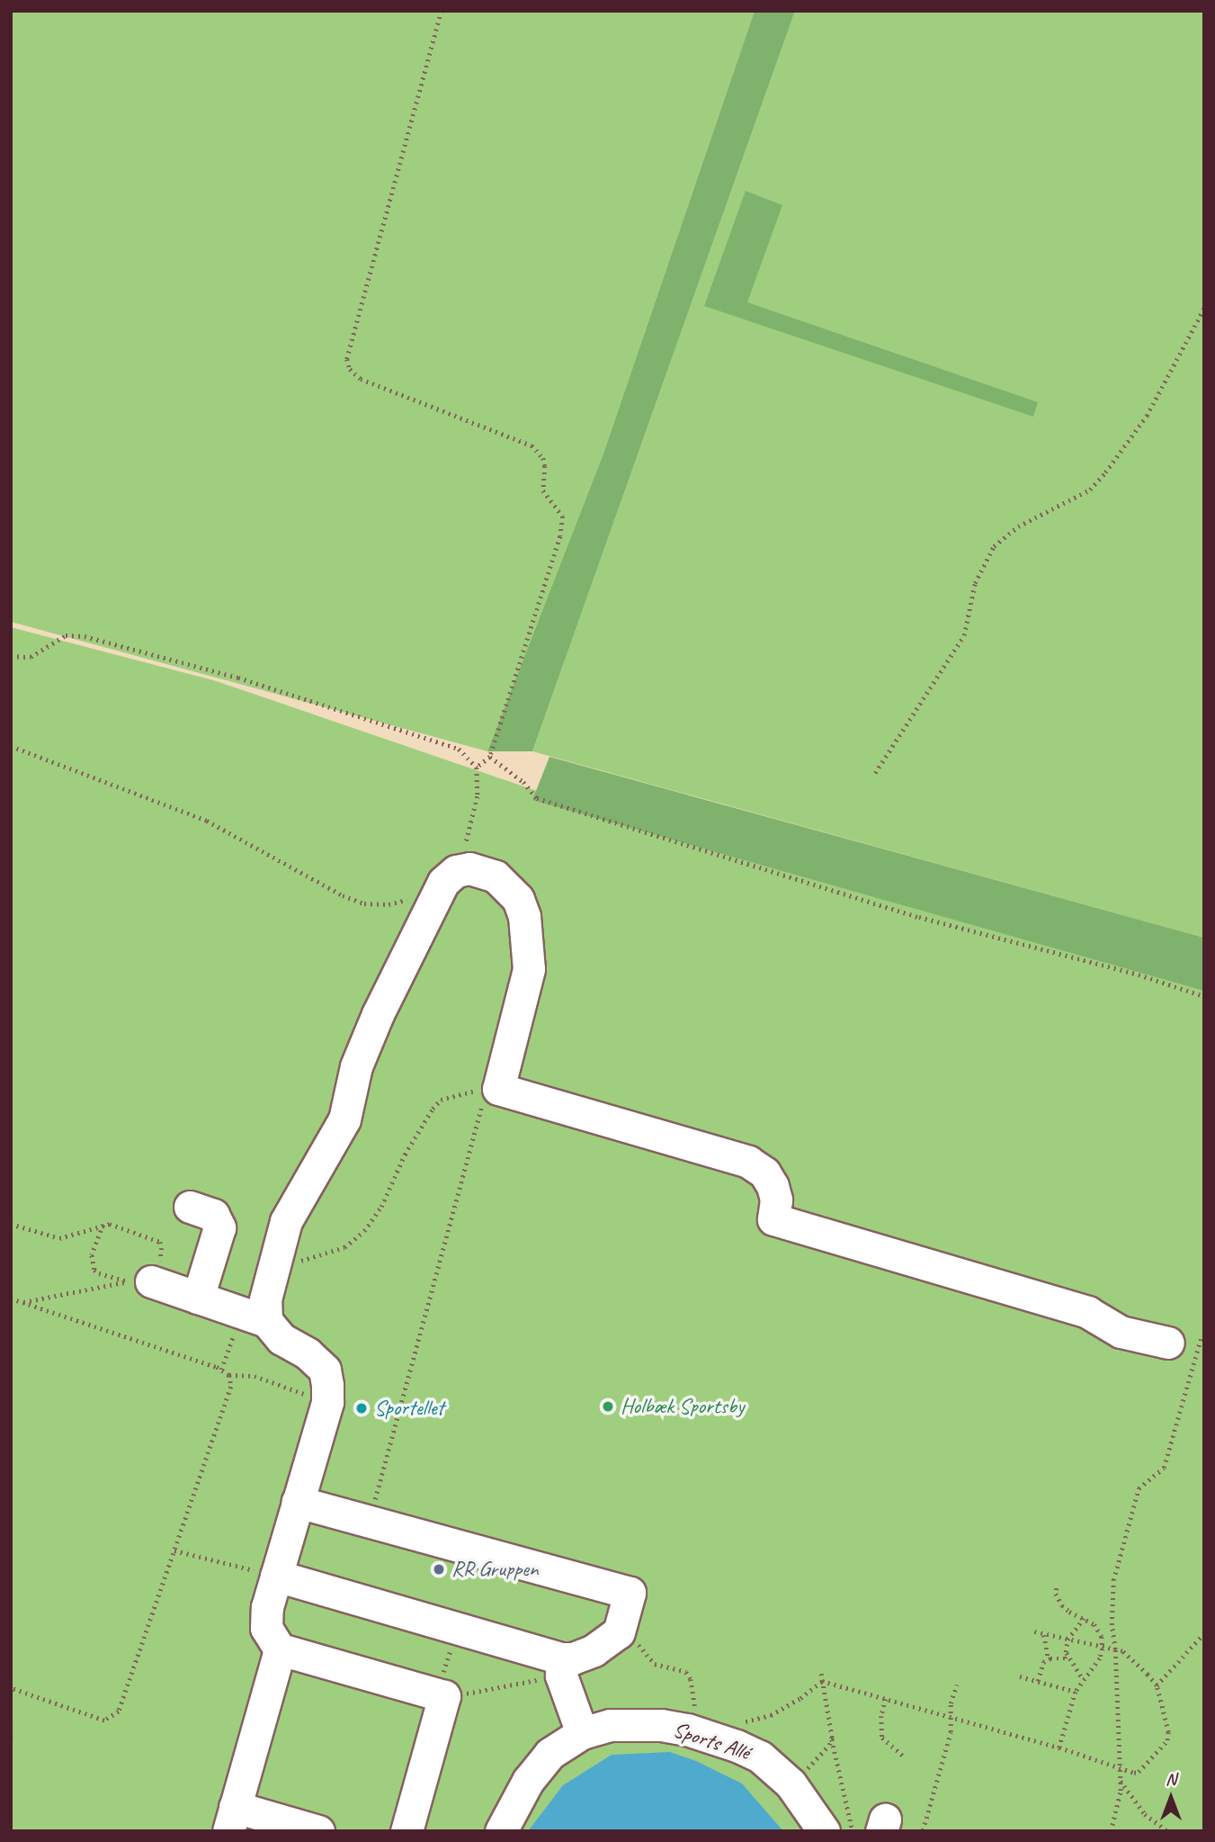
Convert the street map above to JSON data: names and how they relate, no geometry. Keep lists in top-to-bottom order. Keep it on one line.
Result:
{"streets":{"street":["Sports Allé"]},"places":["Holbæk Sportsby","Sportellet","RR Gruppen"],"north":"top"}
